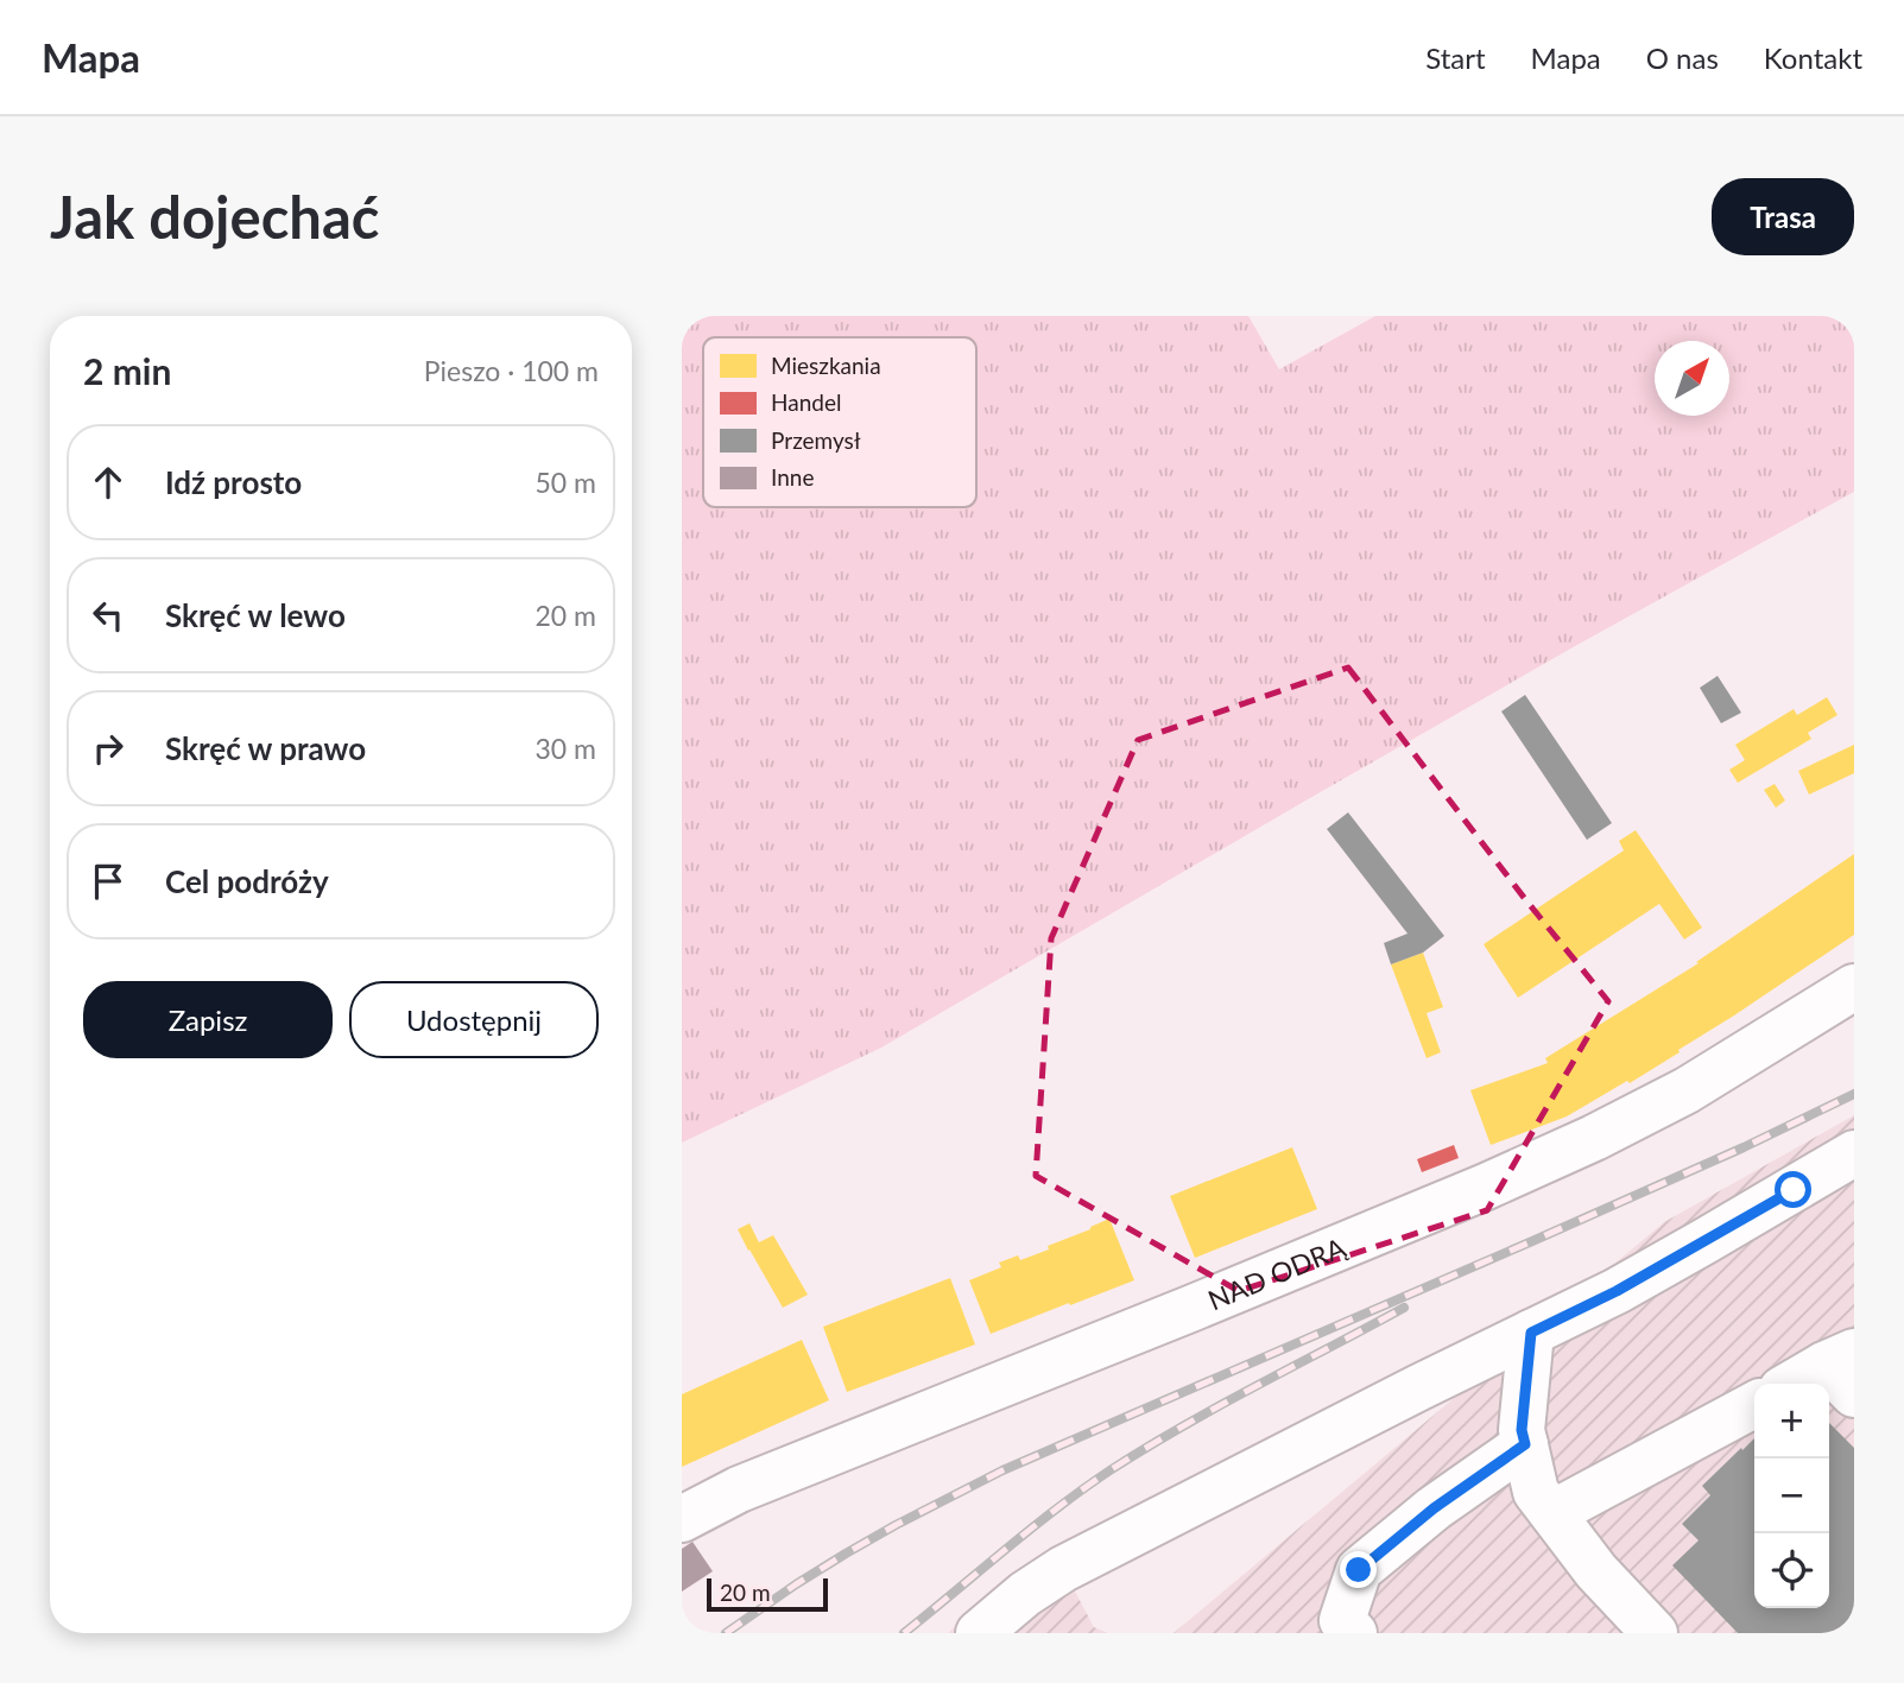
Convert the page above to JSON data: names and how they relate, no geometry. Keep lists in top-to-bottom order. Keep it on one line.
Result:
{"streets":{"street":["NAD ODRĄ"]},"legend":["Mieszkania","Handel","Przemysł","Inne"],"scale_bar":"20 m","north":"top right","page":{"header":"Mapa","nav":["Start","Mapa","O nas","Kontakt"],"buttons":["Trasa",["Zapisz","Udostępnij"]],"title":"Jak dojechać","heading":["2 min","Pieszo · 100 m"],"list":[["Idź prosto","50 m"],["Skręć w lewo","20 m"],["Skręć w prawo","30 m"],"Cel podróży"],"map_buttons":["+","−"],"scale":"20 m"}}
